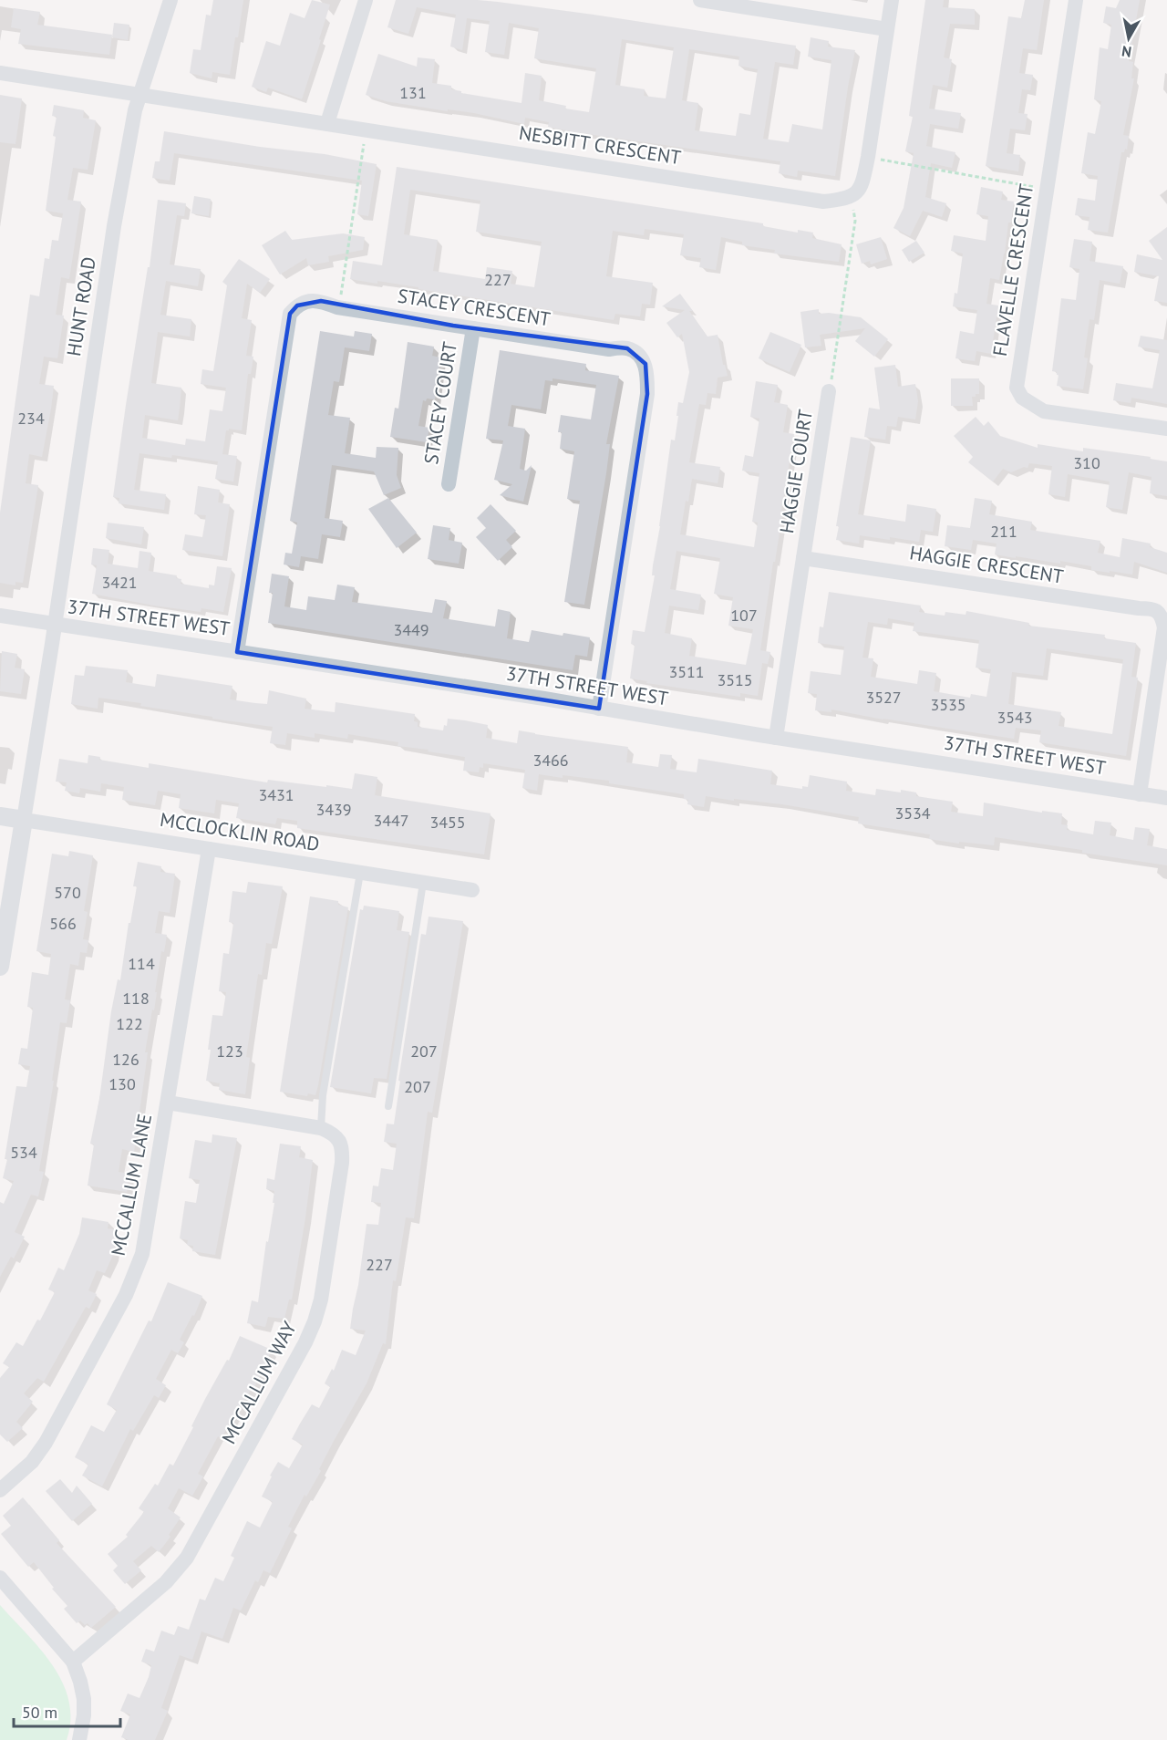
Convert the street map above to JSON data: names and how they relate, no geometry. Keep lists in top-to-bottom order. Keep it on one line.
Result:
{"streets":{"street":["NESBITT CRESCENT","FLAVELLE CRESCENT","HUNT ROAD","STACEY CRESCENT","STACEY COURT","HAGGIE COURT","HAGGIE CRESCENT","37TH STREET WEST","MCCLOCKLIN ROAD","MCCALLUM LANE","MCCALLUM WAY"]},"crossings":[["NESBITT CRESCENT","HUNT ROAD"],["HUNT ROAD","37TH STREET WEST"],["HUNT ROAD","MCCLOCKLIN ROAD"],["STACEY CRESCENT","STACEY COURT"],["STACEY CRESCENT","37TH STREET WEST"],["HAGGIE COURT","HAGGIE CRESCENT"],["HAGGIE CRESCENT","37TH STREET WEST"],["MCCLOCKLIN ROAD","MCCALLUM LANE"]],"house_numbers":["131","227","234","310","211","3421","107","3449","3511","3515","3527","3535","3543","3466","3431","3439","3534","3447","3455","570","566","114","118","122","123","207","126","130","207","534","227"],"scale_bar":"50 m","north":"bottom"}
